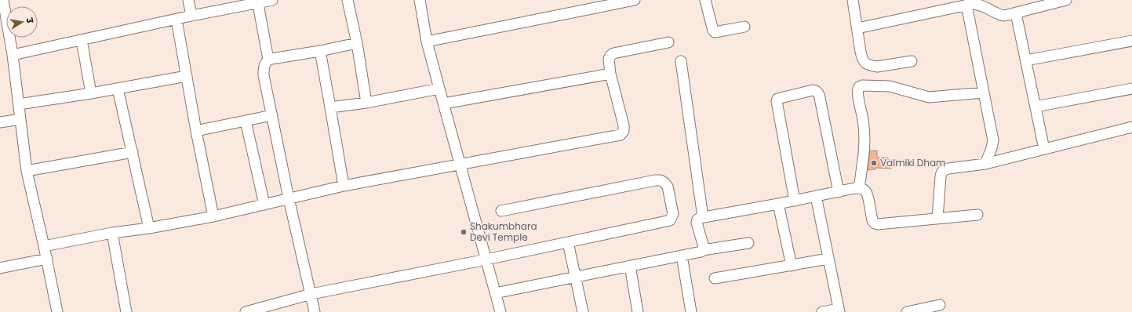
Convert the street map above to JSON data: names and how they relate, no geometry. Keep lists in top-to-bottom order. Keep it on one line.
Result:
{"places":["Valmiki Dham","Shakumbhara Devi Temple"],"north":"right"}
